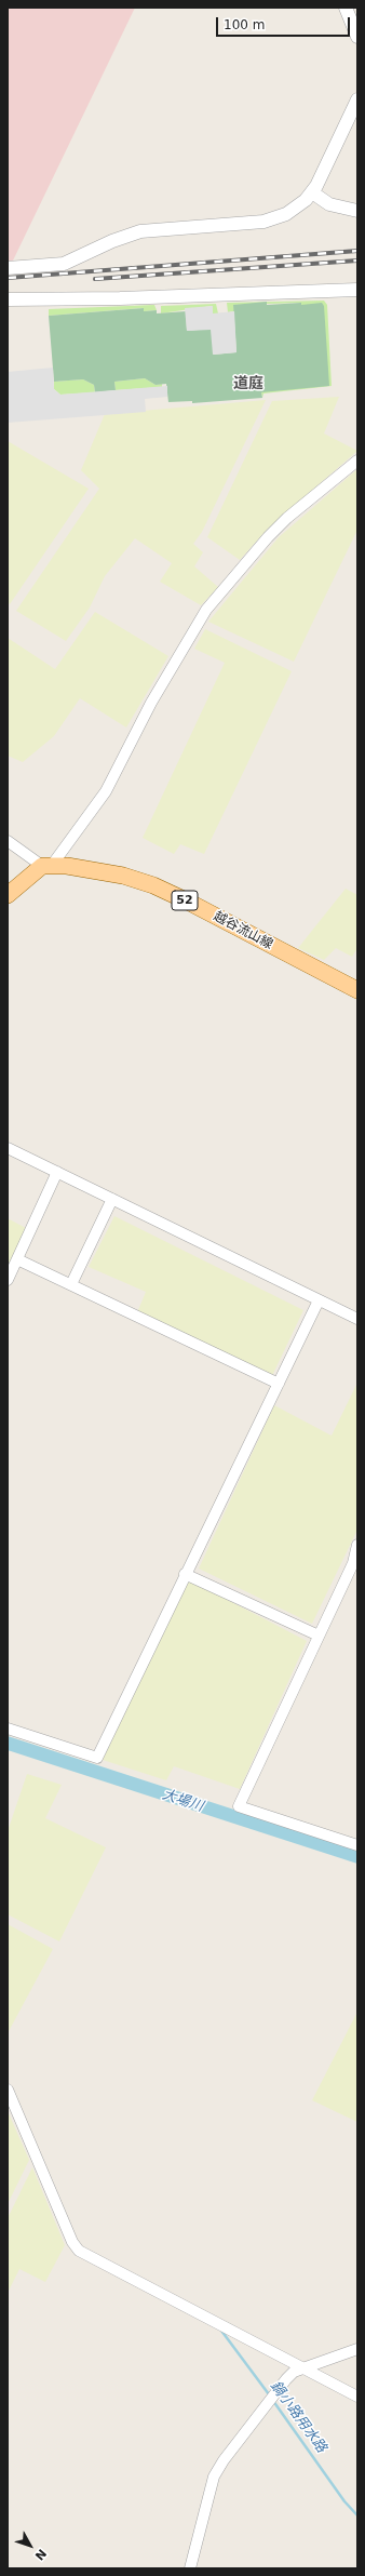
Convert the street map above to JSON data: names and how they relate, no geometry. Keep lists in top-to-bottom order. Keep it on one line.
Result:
{"streets":{"main road":["52","越谷流山線"]},"districts":["道庭"],"water":["大場川","鍋小路用水路"],"scale_bar":"100 m","north":"bottom right"}
